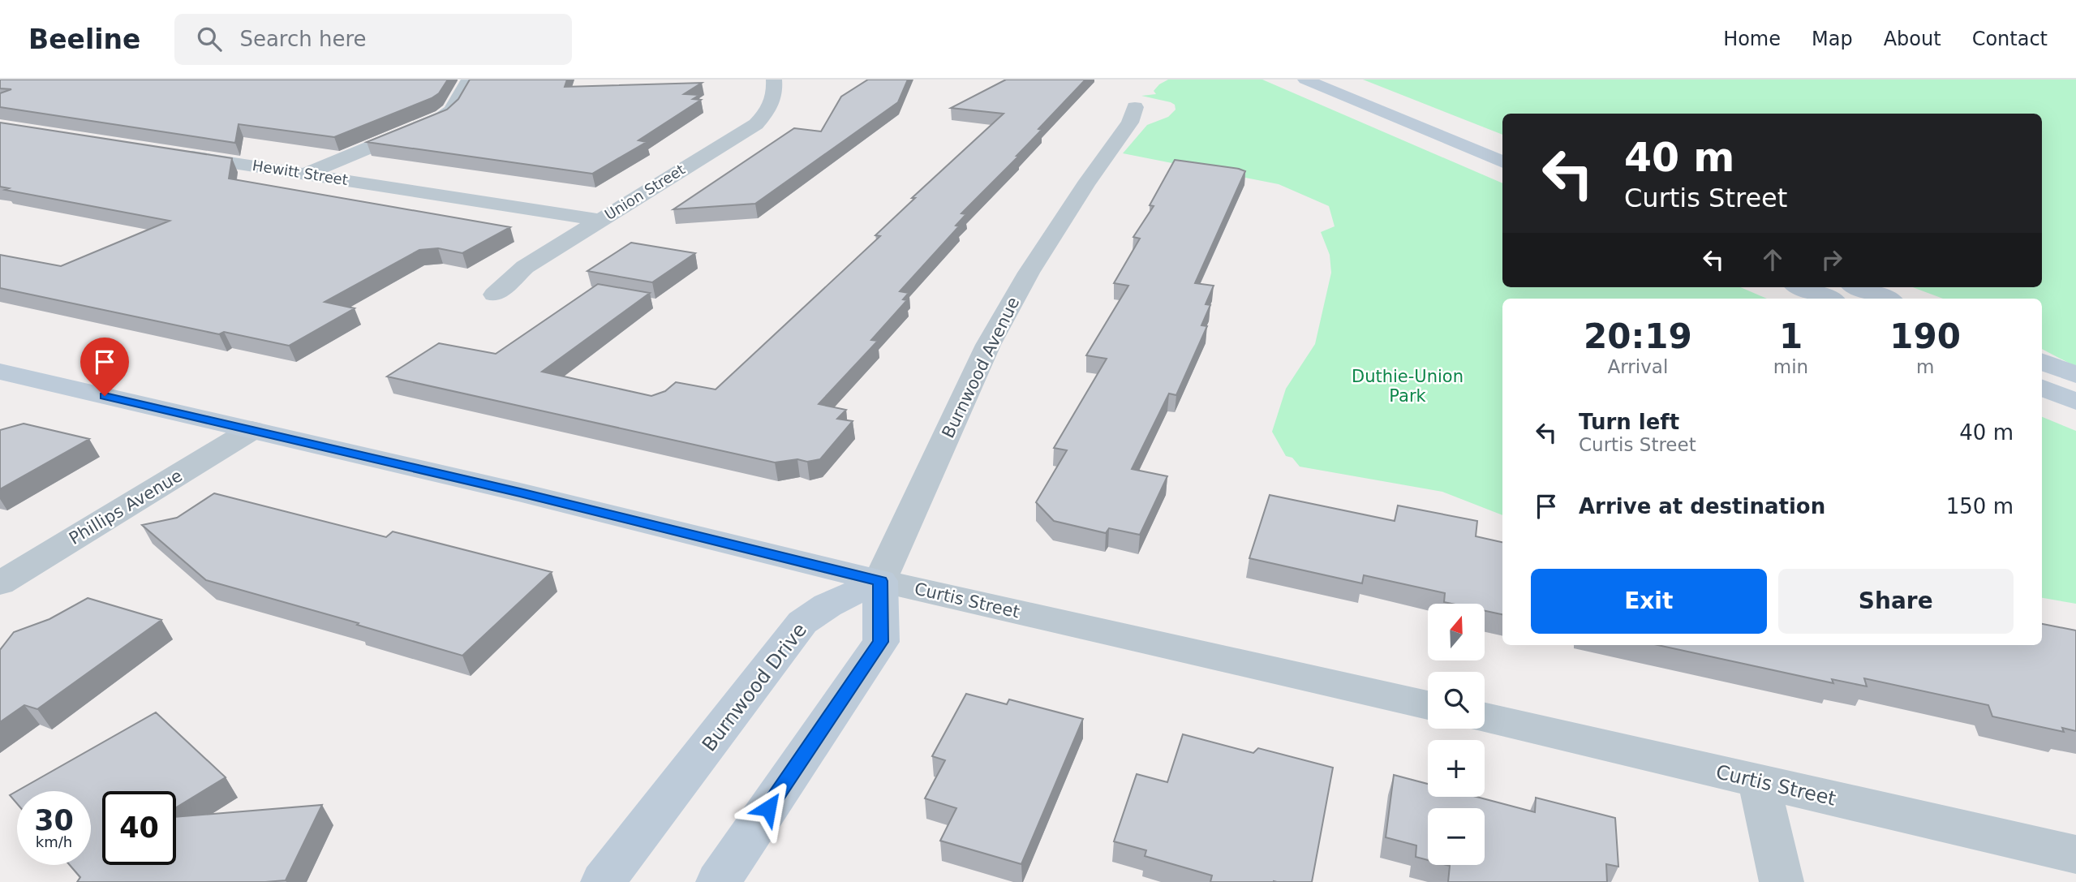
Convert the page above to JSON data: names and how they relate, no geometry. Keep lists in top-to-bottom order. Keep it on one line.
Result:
{"streets":{"street":["Hewitt Street","Union Street","Burnwood Avenue","Phillips Avenue","Curtis Street","Burnwood Drive"]},"crossings":[["Hewitt Street","Union Street"],["Burnwood Avenue","Curtis Street"],["Burnwood Avenue","Burnwood Drive"],["Phillips Avenue","Curtis Street"],["Curtis Street","Burnwood Drive"]],"parks":["Duthie-Union Park"],"north":"top","page":{"header":"Beeline","search":"Search here","nav":["Home","Map","About","Contact"],"turn":["40 m","Curtis Street"],"eta":["20:19","Arrival","1","min","190","m"],"list":[{"name":"Turn left","note":"Curtis Street","value":"40 m"},{"name":"Arrive at destination","value":"150 m"}],"buttons":["Exit","Share"],"map_buttons":["+","−"],"speed":"30 km/h","limit":"40"}}
